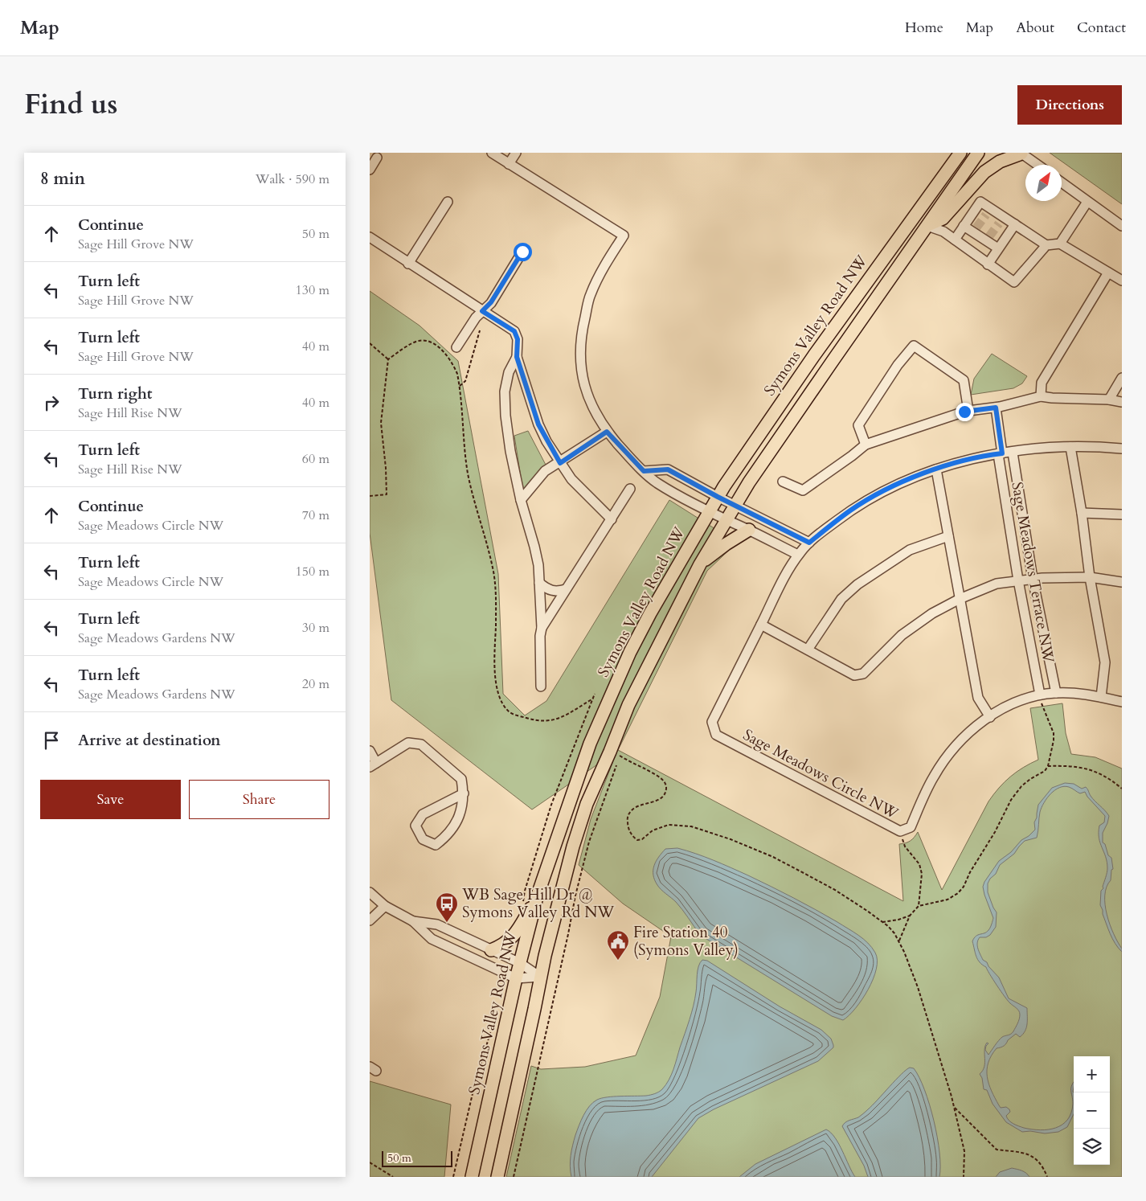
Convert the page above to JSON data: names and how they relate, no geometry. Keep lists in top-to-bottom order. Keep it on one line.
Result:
{"streets":{"main road":["Symons Valley Road NW"],"street":["Sage Meadows Terrace NW","Sage Meadows Circle NW"]},"crossings":[["Sage Meadows Terrace NW","Sage Meadows Circle NW"]],"places":{"bus stop":["WB Sage Hill Dr @ Symons Valley Rd NW"],"public building":["Fire Station 40 (Symons Valley)"]},"scale_bar":"50 m","north":"top right","page":{"header":"Map","nav":["Home","Map","About","Contact"],"title":"Find us","buttons":["Directions",["Save","Share"]],"heading":["8 min","Walk · 590 m"],"list":[["Continue","Sage Hill Grove NW","50 m"],["Turn left","Sage Hill Grove NW","130 m"],["Turn left","Sage Hill Grove NW","40 m"],["Turn right","Sage Hill Rise NW","40 m"],["Turn left","Sage Hill Rise NW","60 m"],["Continue","Sage Meadows Circle NW","70 m"],["Turn left","Sage Meadows Circle NW","150 m"],["Turn left","Sage Meadows Gardens NW","30 m"],["Turn left","Sage Meadows Gardens NW","20 m"],"Arrive at destination"],"map_buttons":["+","−"],"scale":"50 m"}}
